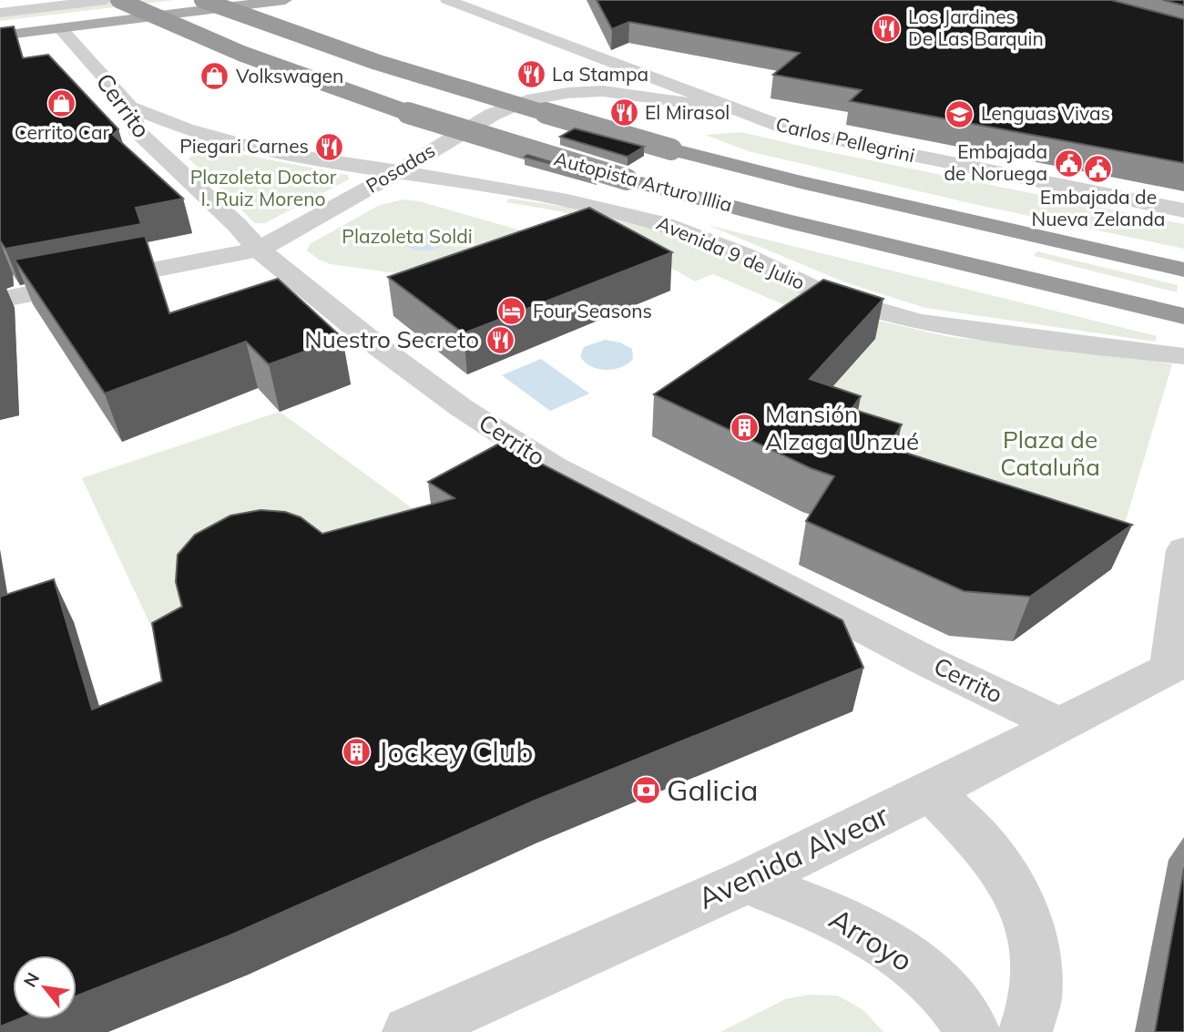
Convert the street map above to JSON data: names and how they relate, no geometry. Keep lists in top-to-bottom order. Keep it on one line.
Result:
{"streets":{"highway":["Autopista Arturo Illia"],"street":["Cerrito","Carlos Pellegrini","Posadas","Avenida 9 de Julio","Avenida Alvear","Arroyo"]},"crossings":[["Cerrito","Posadas"],["Cerrito","Avenida 9 de Julio"],["Cerrito","Avenida Alvear"],["Carlos Pellegrini","Posadas"],["Posadas","Avenida 9 de Julio"],["Avenida Alvear","Arroyo"]],"parks":["Plazoleta Doctor I. Ruiz Moreno","Plazoleta Soldi","Plaza de Cataluña"],"places":{"restaurant":["Los Jardines De Las Barquin","La Stampa","El Mirasol","Piegari Carnes","Nuestro Secreto"],"shop":["Volkswagen","Cerrito Car"],"school or university":["Lenguas Vivas"],"public building":["Embajada de Noruega","Embajada de Nueva Zelanda"],"hotel":["Four Seasons"],"building":["Mansión Alzaga Unzué","Jockey Club"],"bank":["Galicia"]},"north":"top left"}
